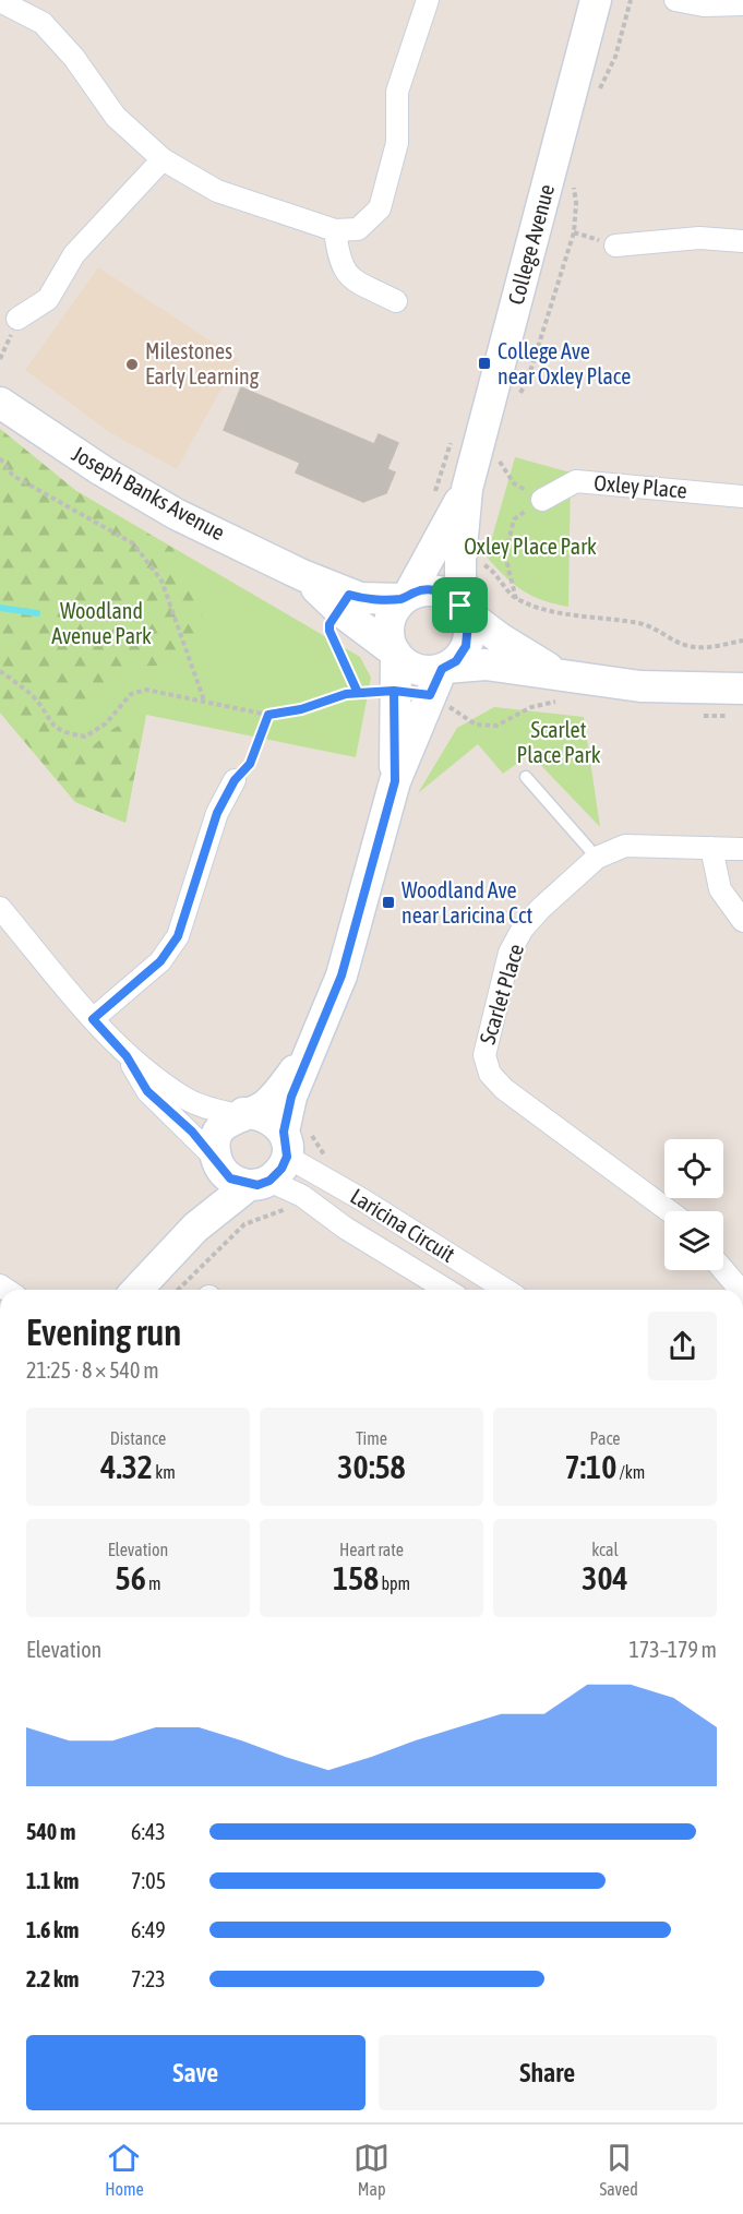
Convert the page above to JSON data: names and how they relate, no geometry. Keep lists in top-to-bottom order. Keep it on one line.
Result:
{"streets":{"street":["College Avenue","Oxley Place","Joseph Banks Avenue","Scarlet Place","Laricina Circuit"]},"crossings":[["College Avenue","Joseph Banks Avenue"]],"parks":["Oxley Place Park","Woodland Avenue Park","Scarlet Place Park"],"places":{"transit":["College Ave near Oxley Place","Woodland Ave near Laricina Cct"],"other":["Milestones Early Learning"]},"page":{"heading":["Evening run","21:25 · 8 × 540 m"],"stats":[["Distance","4.32 km"],["Time","30:58"],["Pace","7:10 /km"],["Elevation","56 m"],["Heart rate","158 bpm"],["kcal","304"]],"chart":["Elevation","173–179 m"],"list":[{"name":"540 m","note":"6:43"},{"name":"1.1 km","note":"7:05"},{"name":"1.6 km","note":"6:49"},{"name":"2.2 km","note":"7:23"}],"buttons":["Save","Share"],"tabs":["Home","Map","Saved"]}}
